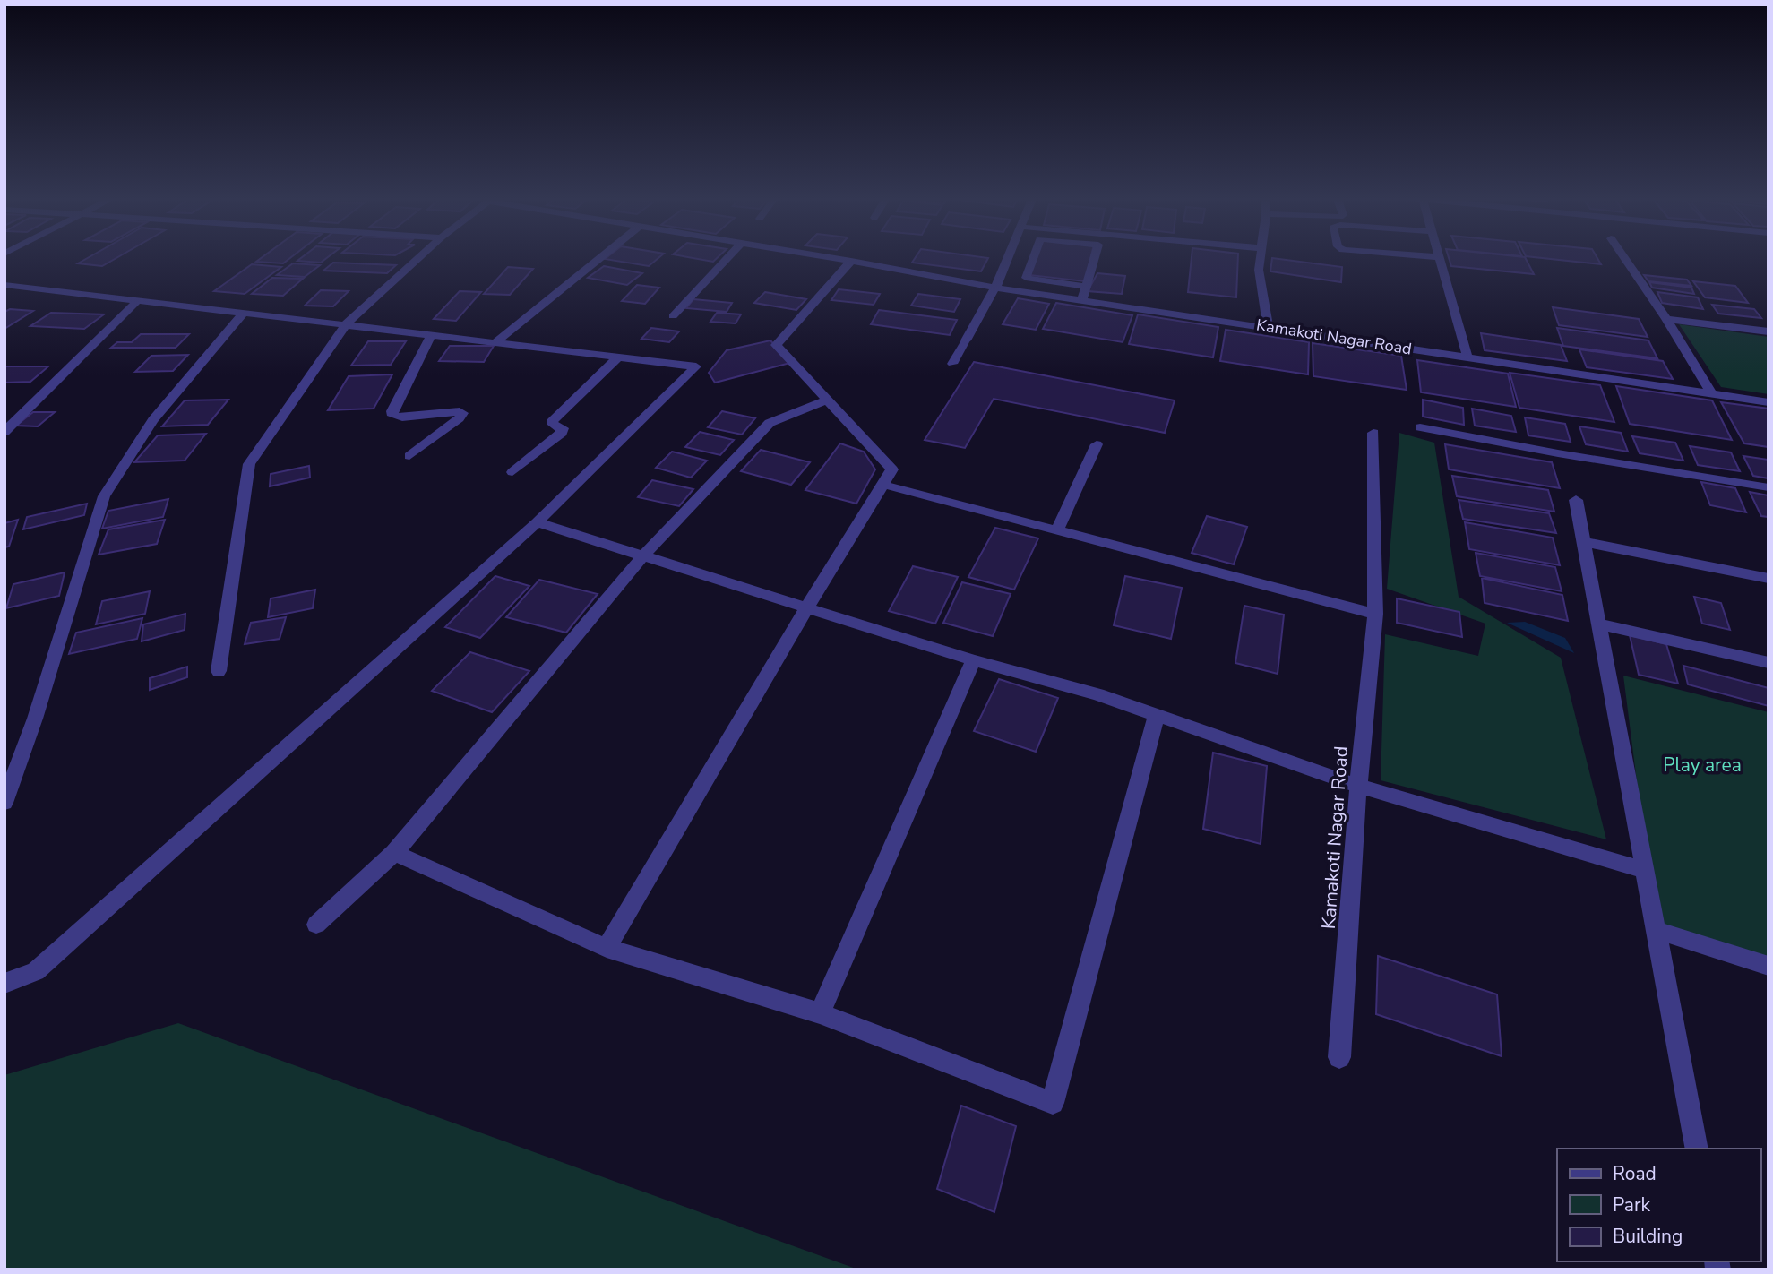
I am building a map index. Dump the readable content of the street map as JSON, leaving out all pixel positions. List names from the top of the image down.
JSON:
{
  "streets": {
    "street": ["Kamakoti Nagar Road"]
  },
  "parks": ["Play area"],
  "legend": ["Road", "Park", "Building"]
}
